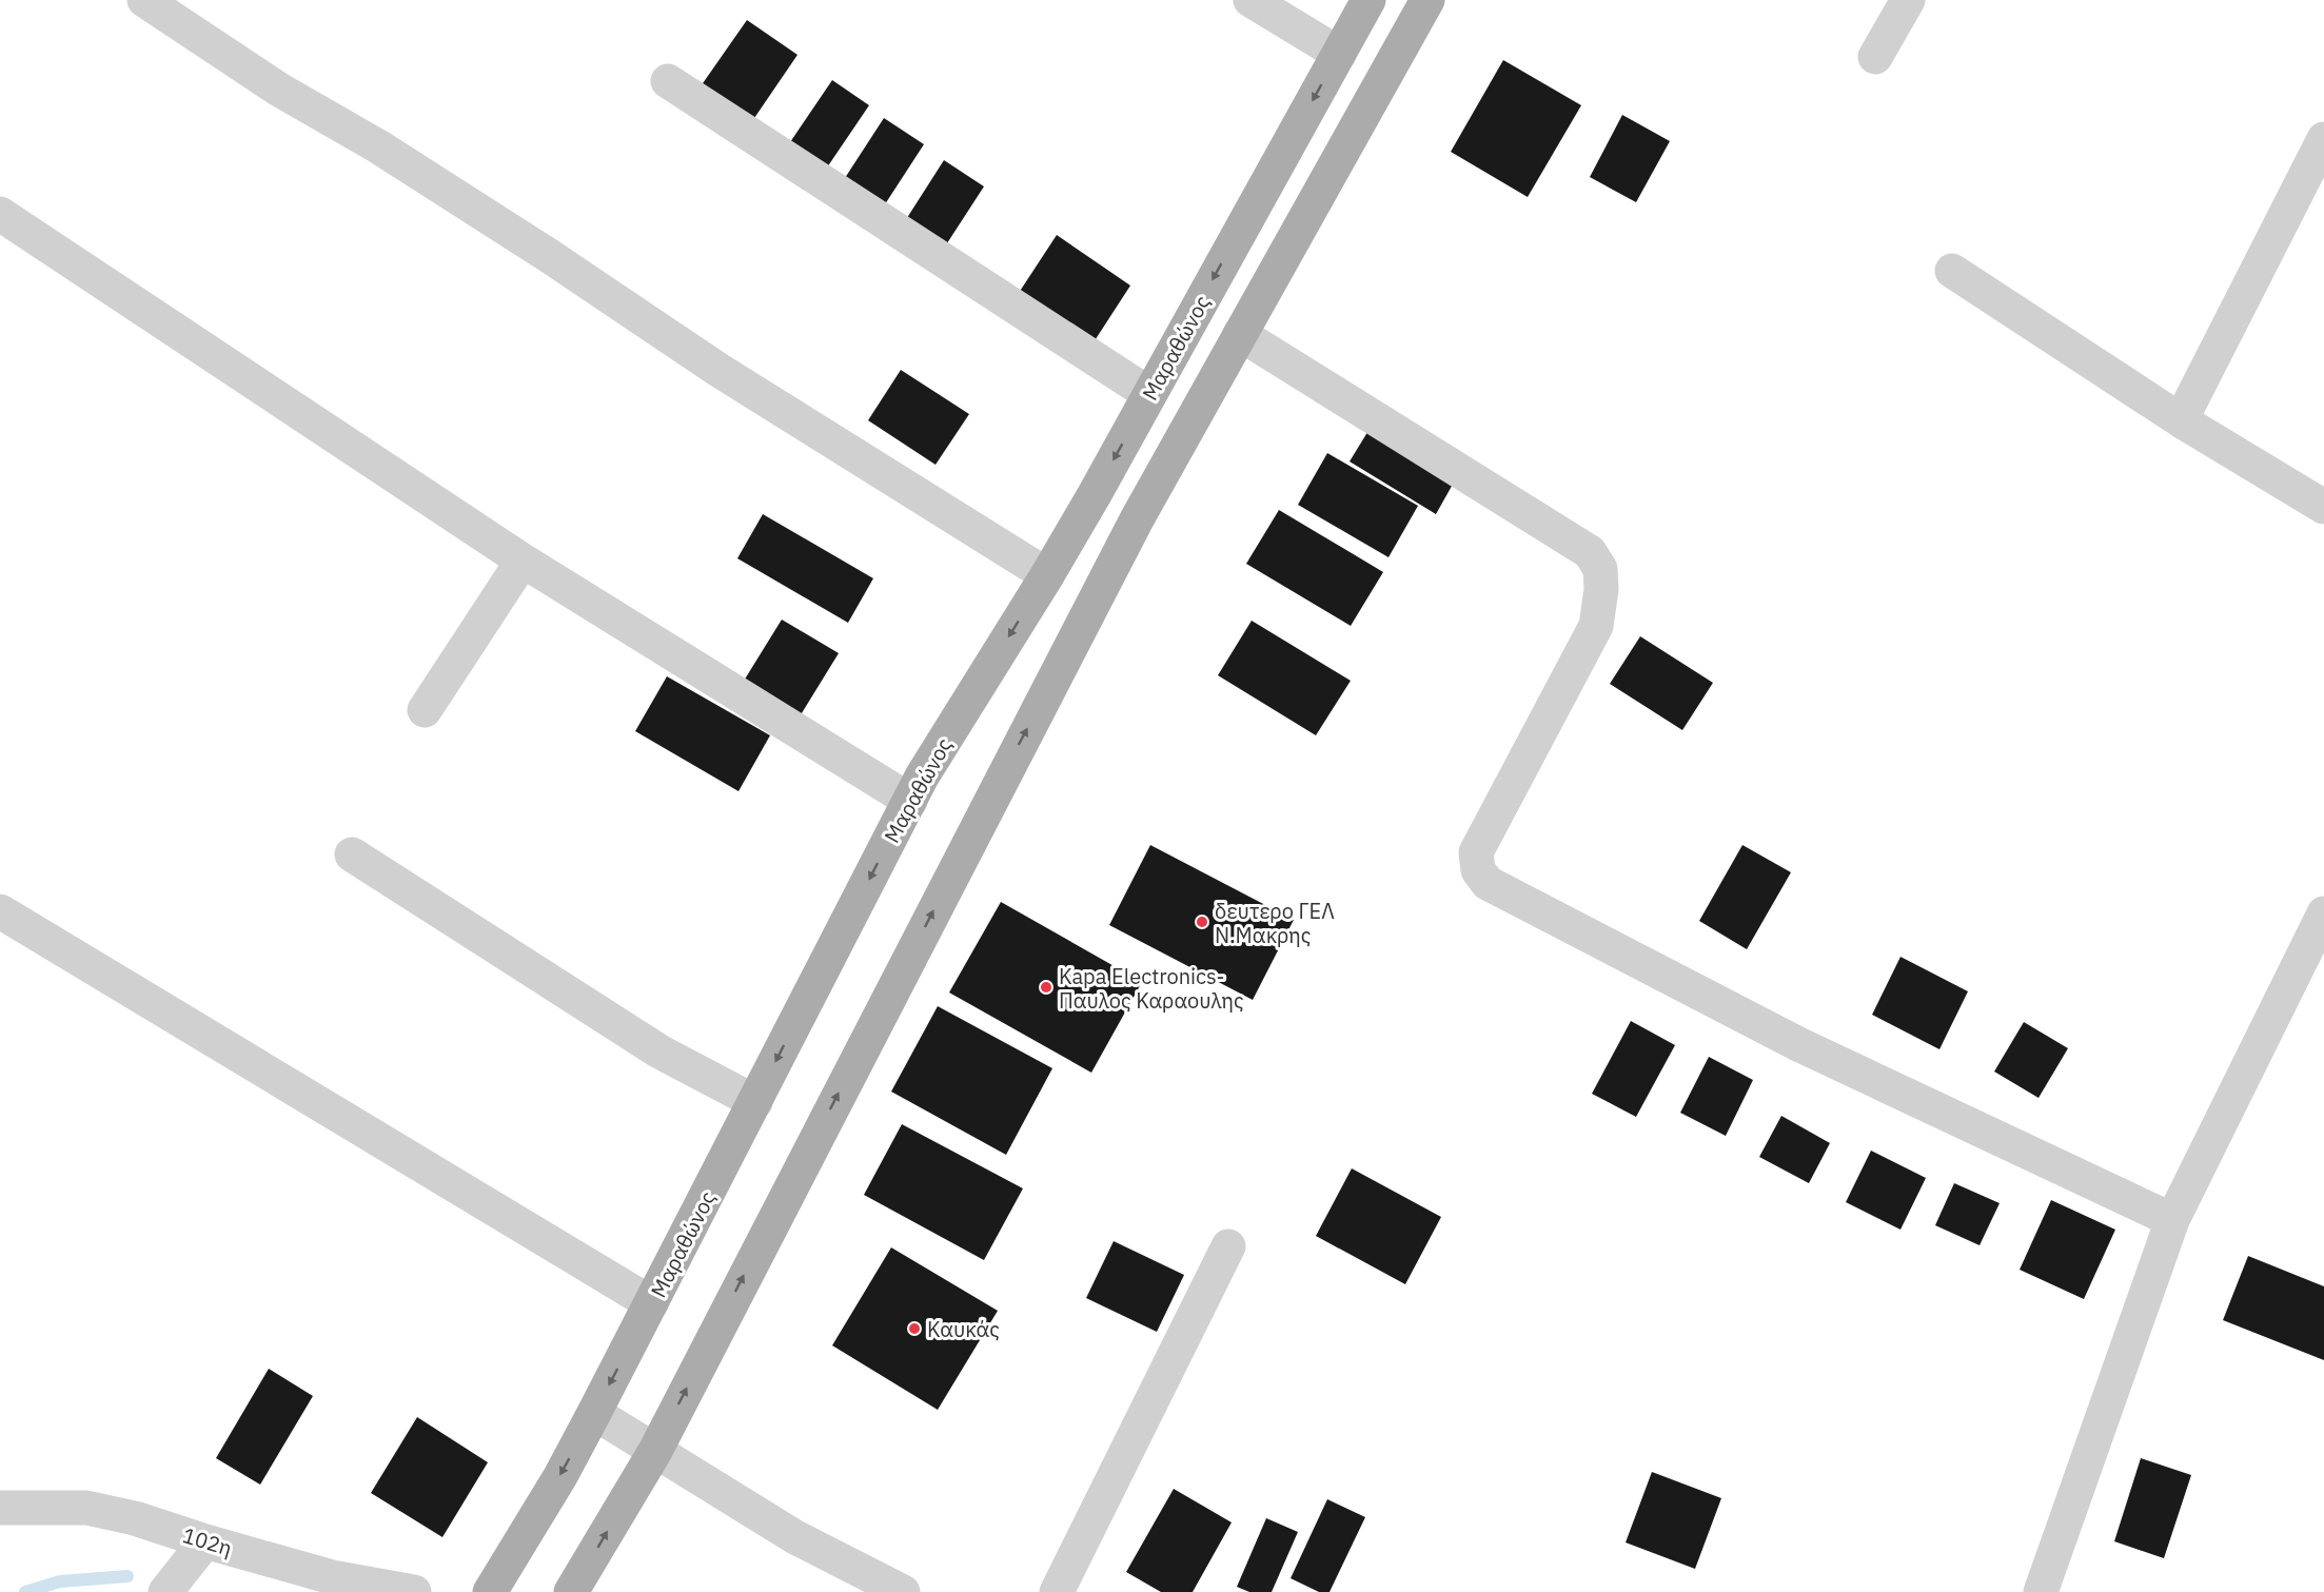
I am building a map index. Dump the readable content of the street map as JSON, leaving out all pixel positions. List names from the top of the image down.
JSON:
{
  "streets": {
    "main road": ["Μαραθώνος"],
    "street": ["102η"]
  },
  "places": ["δευτερο ΓΕΛ Ν.Μακρης", "Kapa Electronics- Παυλος Καραουλης", "Καυκάς"]
}
